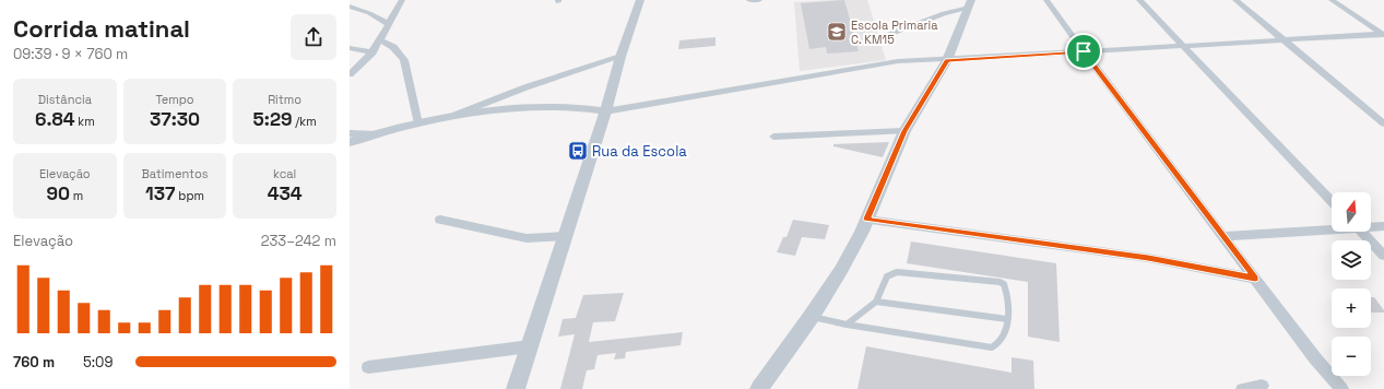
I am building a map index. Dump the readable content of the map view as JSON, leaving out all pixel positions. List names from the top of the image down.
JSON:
{
  "places": {
    "school or university": ["Escola Primaria C. KM15"],
    "bus stop": ["Rua da Escola"]
  },
  "north": "top",
  "page": {
    "heading": ["Corrida matinal", "09:39 · 9 × 760 m"],
    "stats": [
      ["Distância", "6.84 km"],
      ["Tempo", "37:30"],
      ["Ritmo", "5:29 /km"],
      ["Elevação", "90 m"],
      ["Batimentos", "137 bpm"],
      ["kcal", "434"]
    ],
    "map_buttons": ["+", "−"],
    "chart": ["Elevação", "233–242 m"],
    "list": [
      {
        "name": "760 m",
        "note": "5:09"
      }
    ]
  }
}
